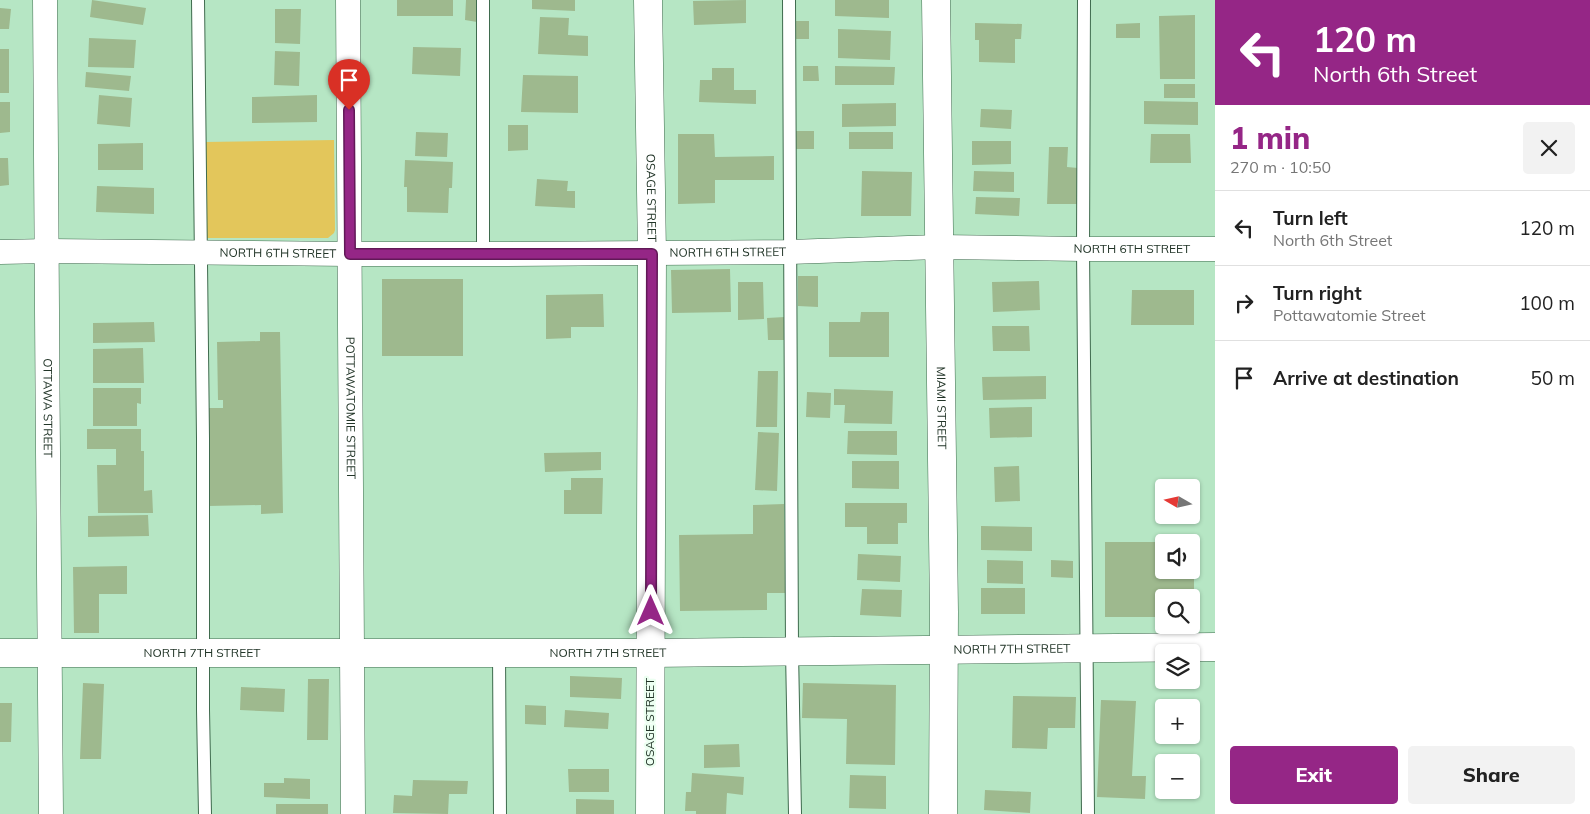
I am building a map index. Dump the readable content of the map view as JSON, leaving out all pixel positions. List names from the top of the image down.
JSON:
{
  "streets": {
    "street": [
      "OSAGE STREET",
      "NORTH 6TH STREET",
      "OTTAWA STREET",
      "POTTAWATOMIE STREET",
      "MIAMI STREET",
      "NORTH 7TH STREET"
    ]
  },
  "crossings": [
    ["OSAGE STREET", "NORTH 6TH STREET"],
    ["OSAGE STREET", "NORTH 7TH STREET"],
    ["NORTH 6TH STREET", "OTTAWA STREET"],
    ["NORTH 6TH STREET", "POTTAWATOMIE STREET"],
    ["NORTH 6TH STREET", "MIAMI STREET"],
    ["OTTAWA STREET", "NORTH 7TH STREET"],
    ["POTTAWATOMIE STREET", "NORTH 7TH STREET"],
    ["MIAMI STREET", "NORTH 7TH STREET"]
  ],
  "north": "left",
  "page": {
    "turn": ["120 m", "North 6th Street"],
    "heading": ["1 min", "270 m · 10:50"],
    "list": [
      {
        "name": "Turn left",
        "note": "North 6th Street",
        "value": "120 m"
      },
      {
        "name": "Turn right",
        "note": "Pottawatomie Street",
        "value": "100 m"
      },
      {
        "name": "Arrive at destination",
        "value": "50 m"
      }
    ],
    "map_buttons": ["+", "−"],
    "buttons": ["Exit", "Share"]
  }
}
